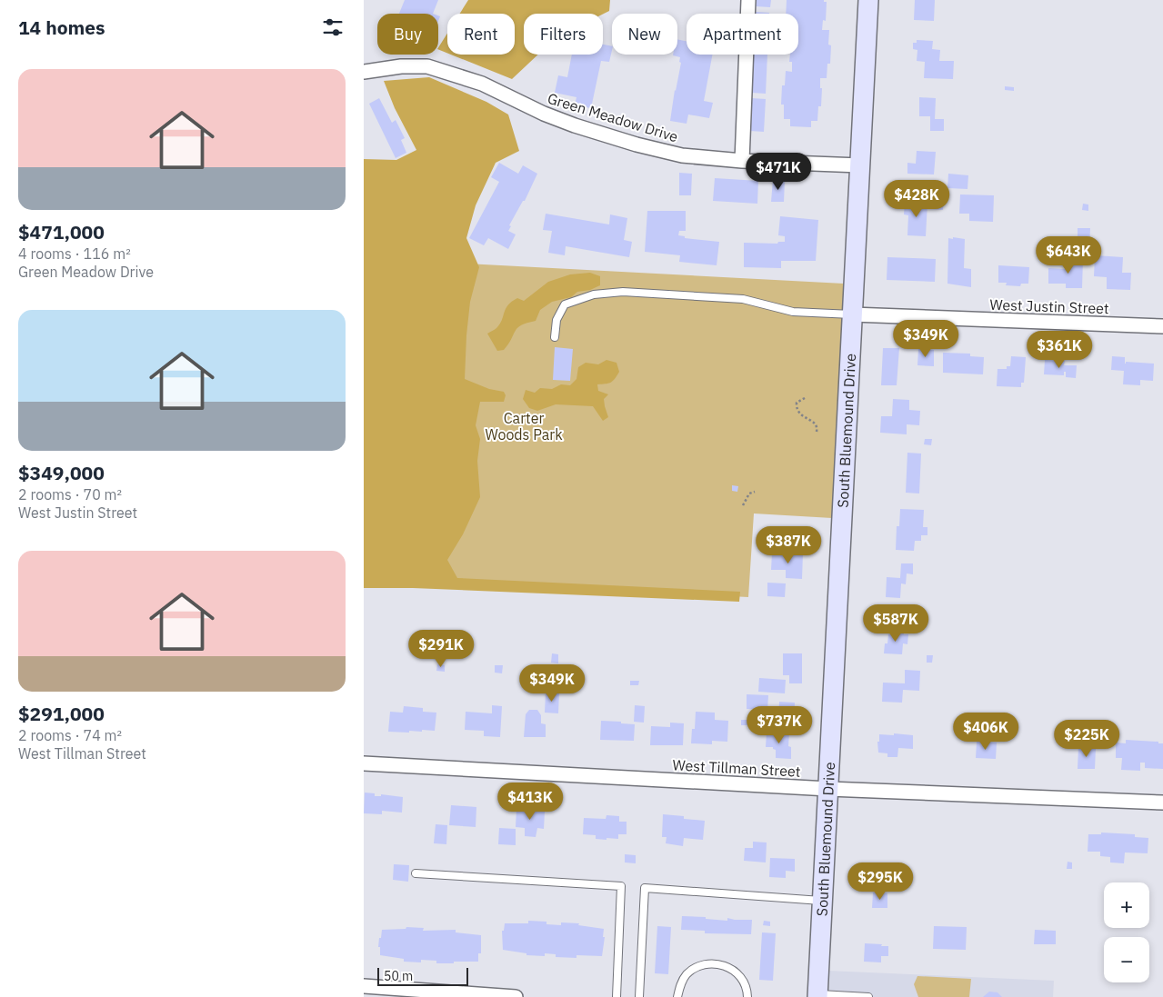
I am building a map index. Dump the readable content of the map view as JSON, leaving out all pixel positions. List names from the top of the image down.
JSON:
{
  "streets": {
    "main road": ["South Bluemound Drive"],
    "street": ["Green Meadow Drive", "West Justin Street", "West Tillman Street"]
  },
  "crossings": [
    ["Green Meadow Drive", "South Bluemound Drive"],
    ["West Justin Street", "South Bluemound Drive"],
    ["South Bluemound Drive", "West Tillman Street"]
  ],
  "parks": ["Carter Woods Park"],
  "scale_bar": "50 m",
  "page": {
    "heading": "14 homes",
    "chip": [
      "Buy",
      "Rent",
      "Filters",
      "New",
      "Apartment"
    ],
    "list": [
      {
        "name": "$471,000",
        "note": "4 rooms · 116 m² · Green Meadow Drive"
      },
      {
        "name": "$349,000",
        "note": "2 rooms · 70 m² · West Justin Street"
      },
      {
        "name": "$291,000",
        "note": "2 rooms · 74 m² · West Tillman Street"
      }
    ],
    "price": [
      "$471K",
      "$428K",
      "$643K",
      "$349K",
      "$361K",
      "$387K",
      "$587K",
      "$291K",
      "$349K",
      "$737K",
      "$406K",
      "$225K",
      "$413K",
      "$295K"
    ],
    "map_buttons": ["+", "−"],
    "scale": "50 m"
  }
}
